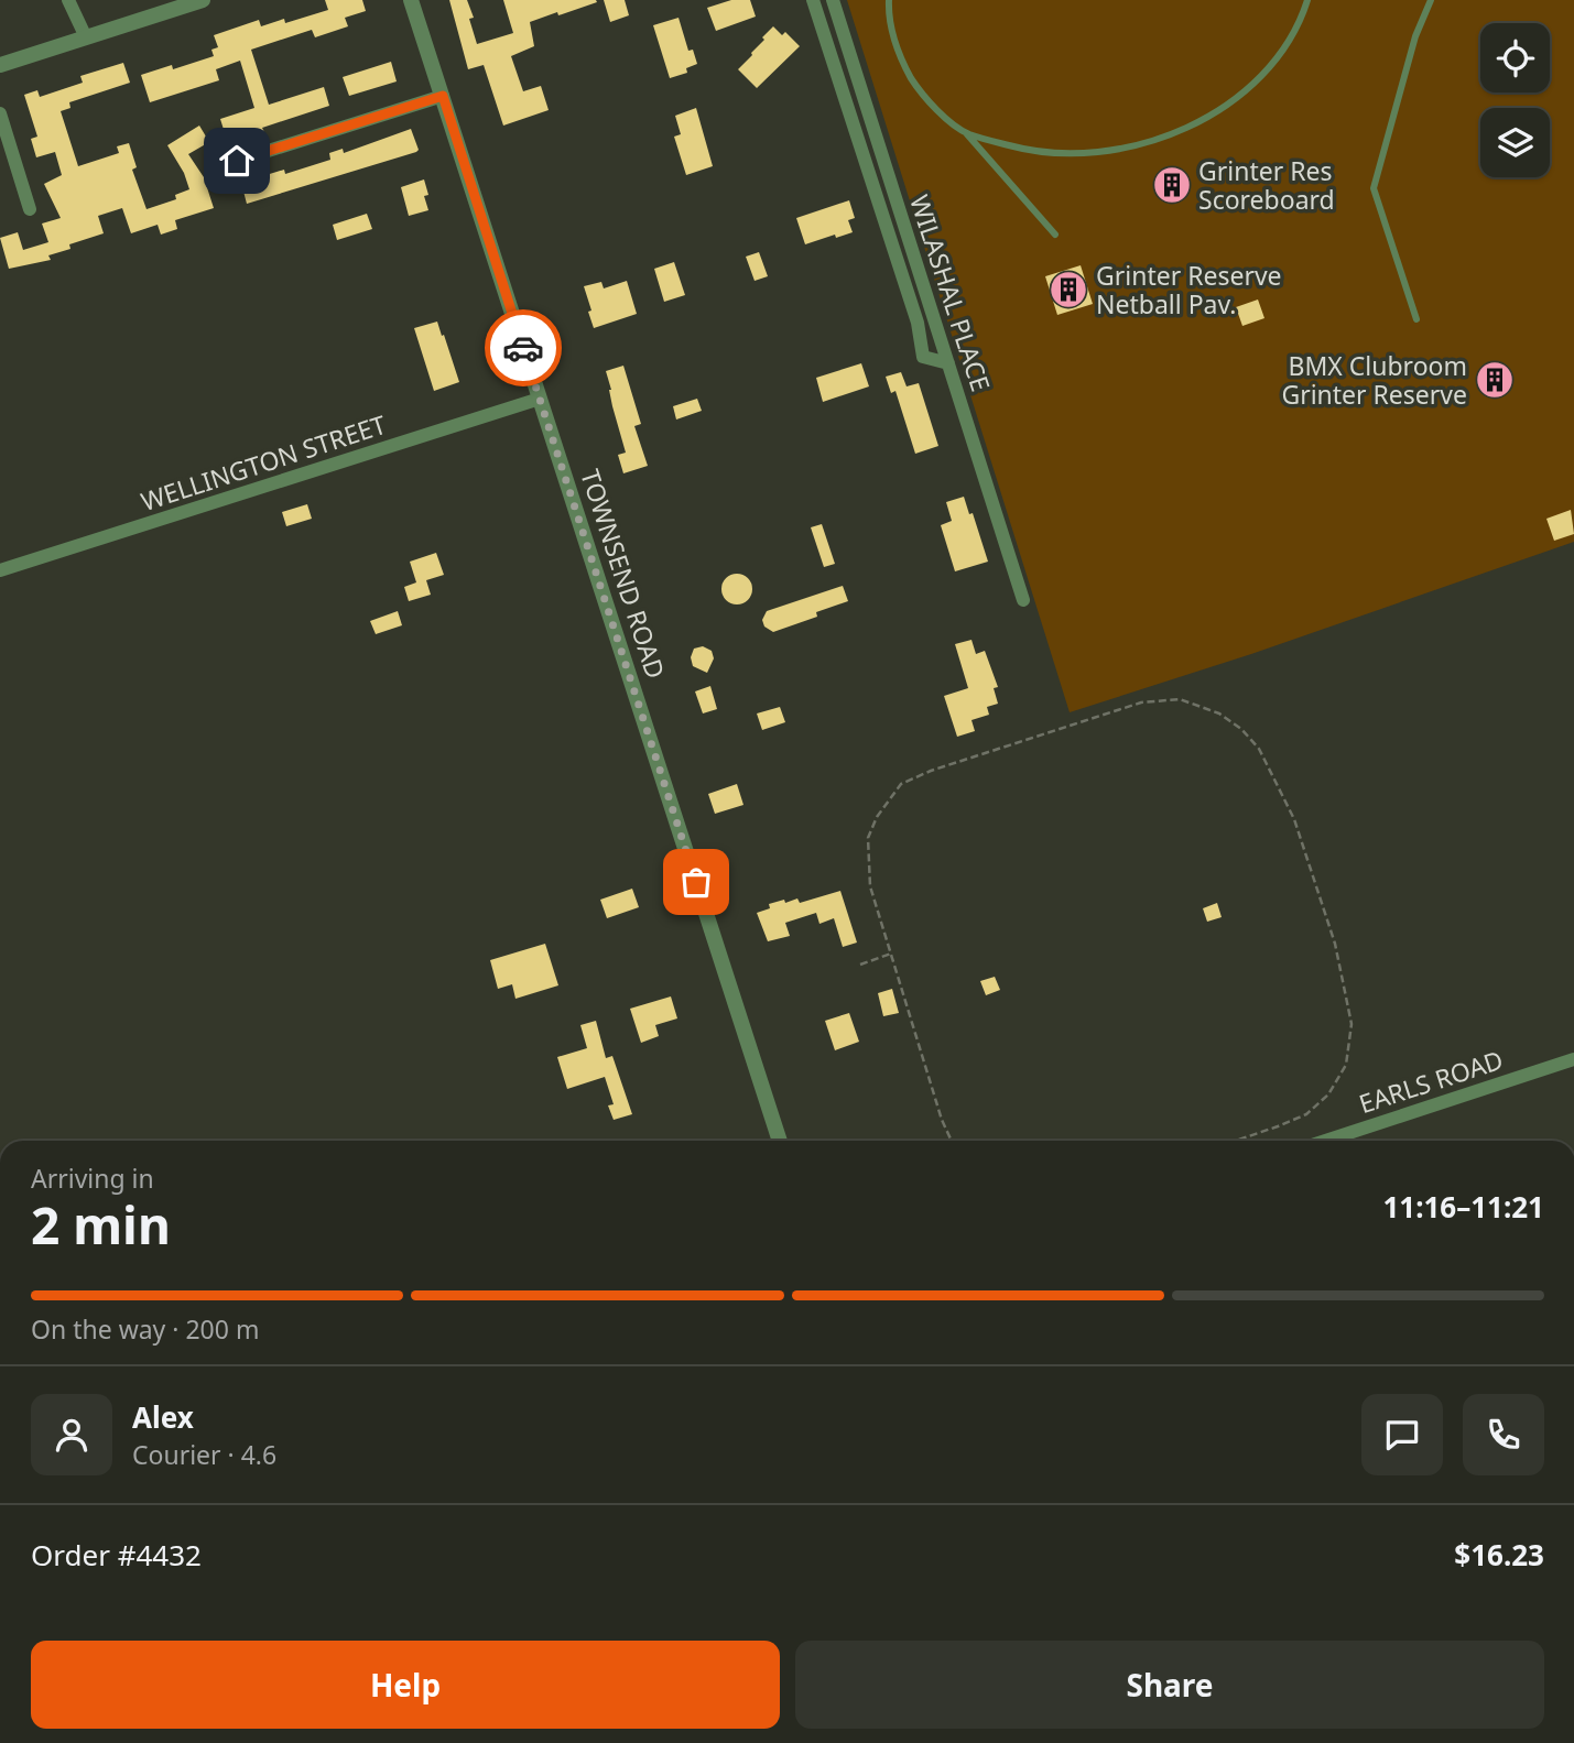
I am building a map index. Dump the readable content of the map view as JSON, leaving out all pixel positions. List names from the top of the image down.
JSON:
{
  "streets": {
    "street": [
      "WILASHAL PLACE",
      "WELLINGTON STREET",
      "TOWNSEND ROAD",
      "EARLS ROAD"
    ]
  },
  "crossings": [
    ["WELLINGTON STREET", "TOWNSEND ROAD"]
  ],
  "places": {
    "building": ["Grinter Res Scoreboard", "Grinter Reserve Netball Pav.", "BMX Clubroom Grinter Reserve"]
  },
  "page": {
    "heading": ["2 min", "Arriving in", "11:16–11:21"],
    "panel": [
      "Alex",
      "Courier · 4.6",
      "Order #4432",
      "$16.23"
    ],
    "bar": "On the way · 200 m",
    "buttons": ["Help", "Share"]
  }
}
